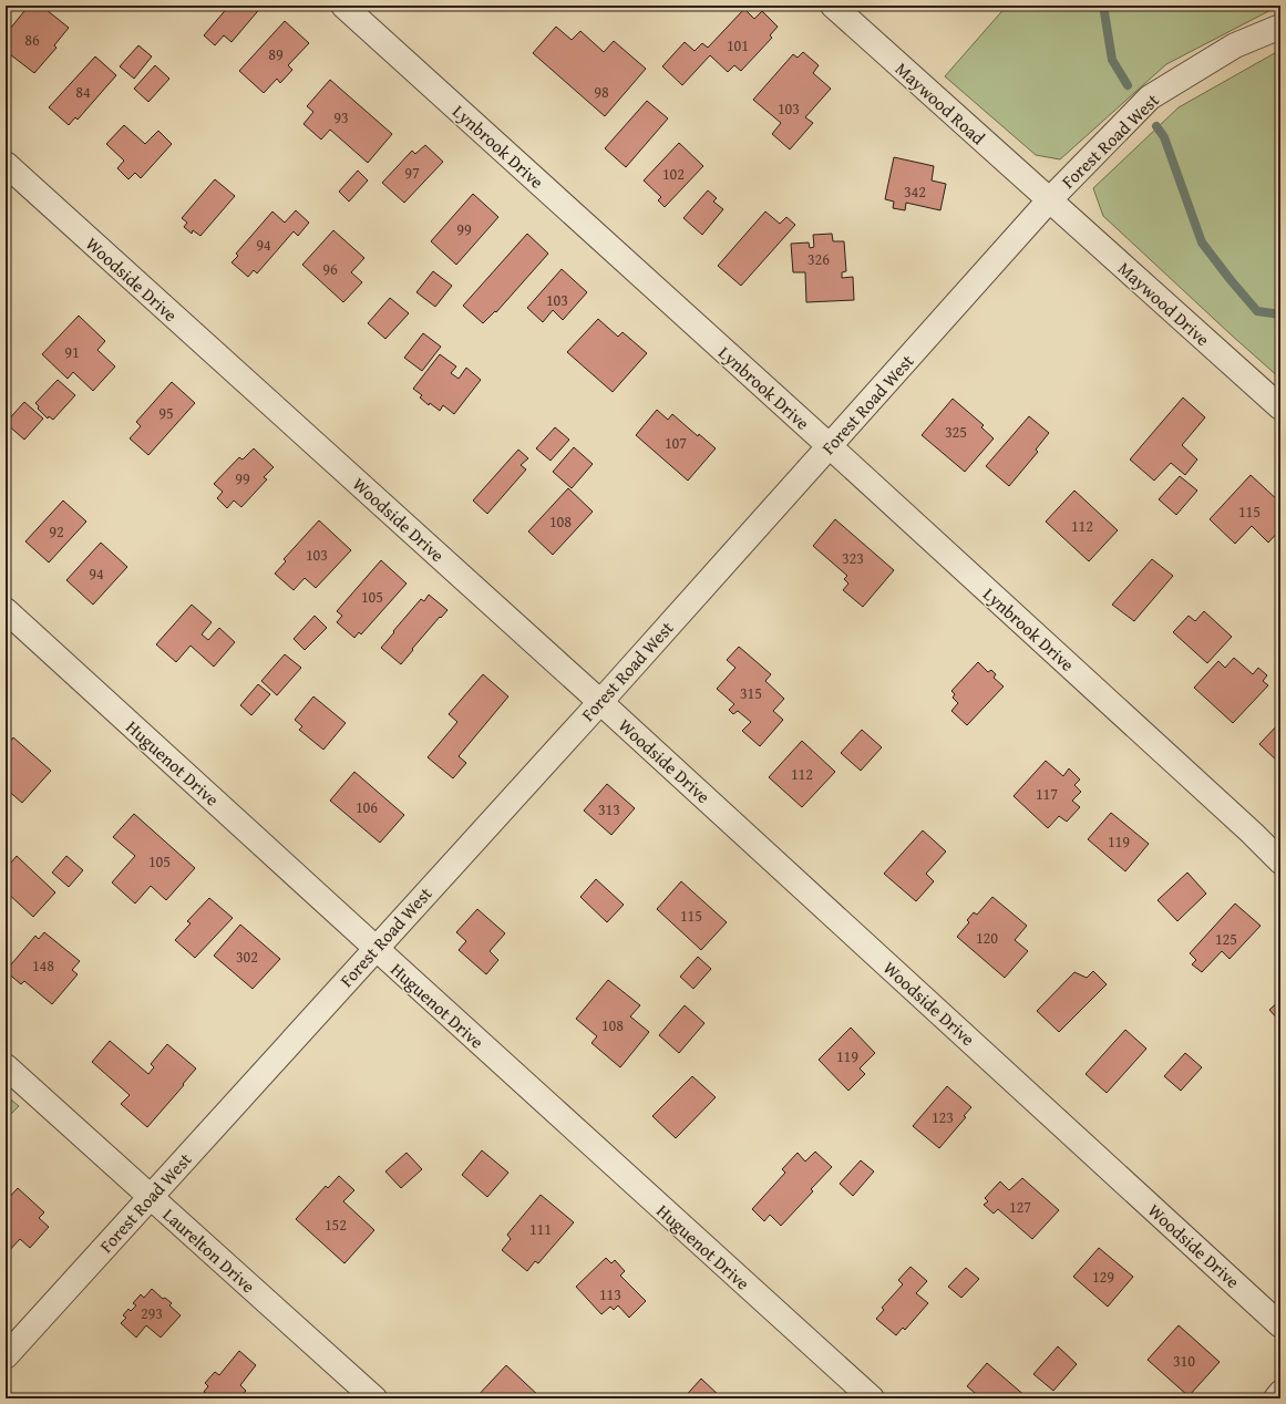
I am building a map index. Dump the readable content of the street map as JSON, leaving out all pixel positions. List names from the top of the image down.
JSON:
{
  "streets": {
    "street": [
      "Maywood Road",
      "Forest Road West",
      "Lynbrook Drive",
      "Woodside Drive",
      "Maywood Drive",
      "Huguenot Drive",
      "Laurelton Drive"
    ]
  },
  "crossings": [
    ["Maywood Road", "Forest Road West"],
    ["Maywood Road", "Maywood Drive"],
    ["Forest Road West", "Lynbrook Drive"],
    ["Forest Road West", "Woodside Drive"],
    ["Forest Road West", "Maywood Drive"],
    ["Forest Road West", "Huguenot Drive"],
    ["Forest Road West", "Laurelton Drive"]
  ],
  "house_numbers": [
    "86",
    "101",
    "89",
    "84",
    "98",
    "103",
    "93",
    "97",
    "102",
    "342",
    "99",
    "94",
    "326",
    "96",
    "103",
    "91",
    "95",
    "325",
    "107",
    "99",
    "115",
    "108",
    "112",
    "92",
    "103",
    "323",
    "94",
    "105",
    "315",
    "112",
    "117",
    "106",
    "313",
    "119",
    "105",
    "115",
    "120",
    "125",
    "302",
    "148",
    "108",
    "119",
    "123",
    "127",
    "152",
    "111",
    "129",
    "113",
    "293",
    "310"
  ]
}
